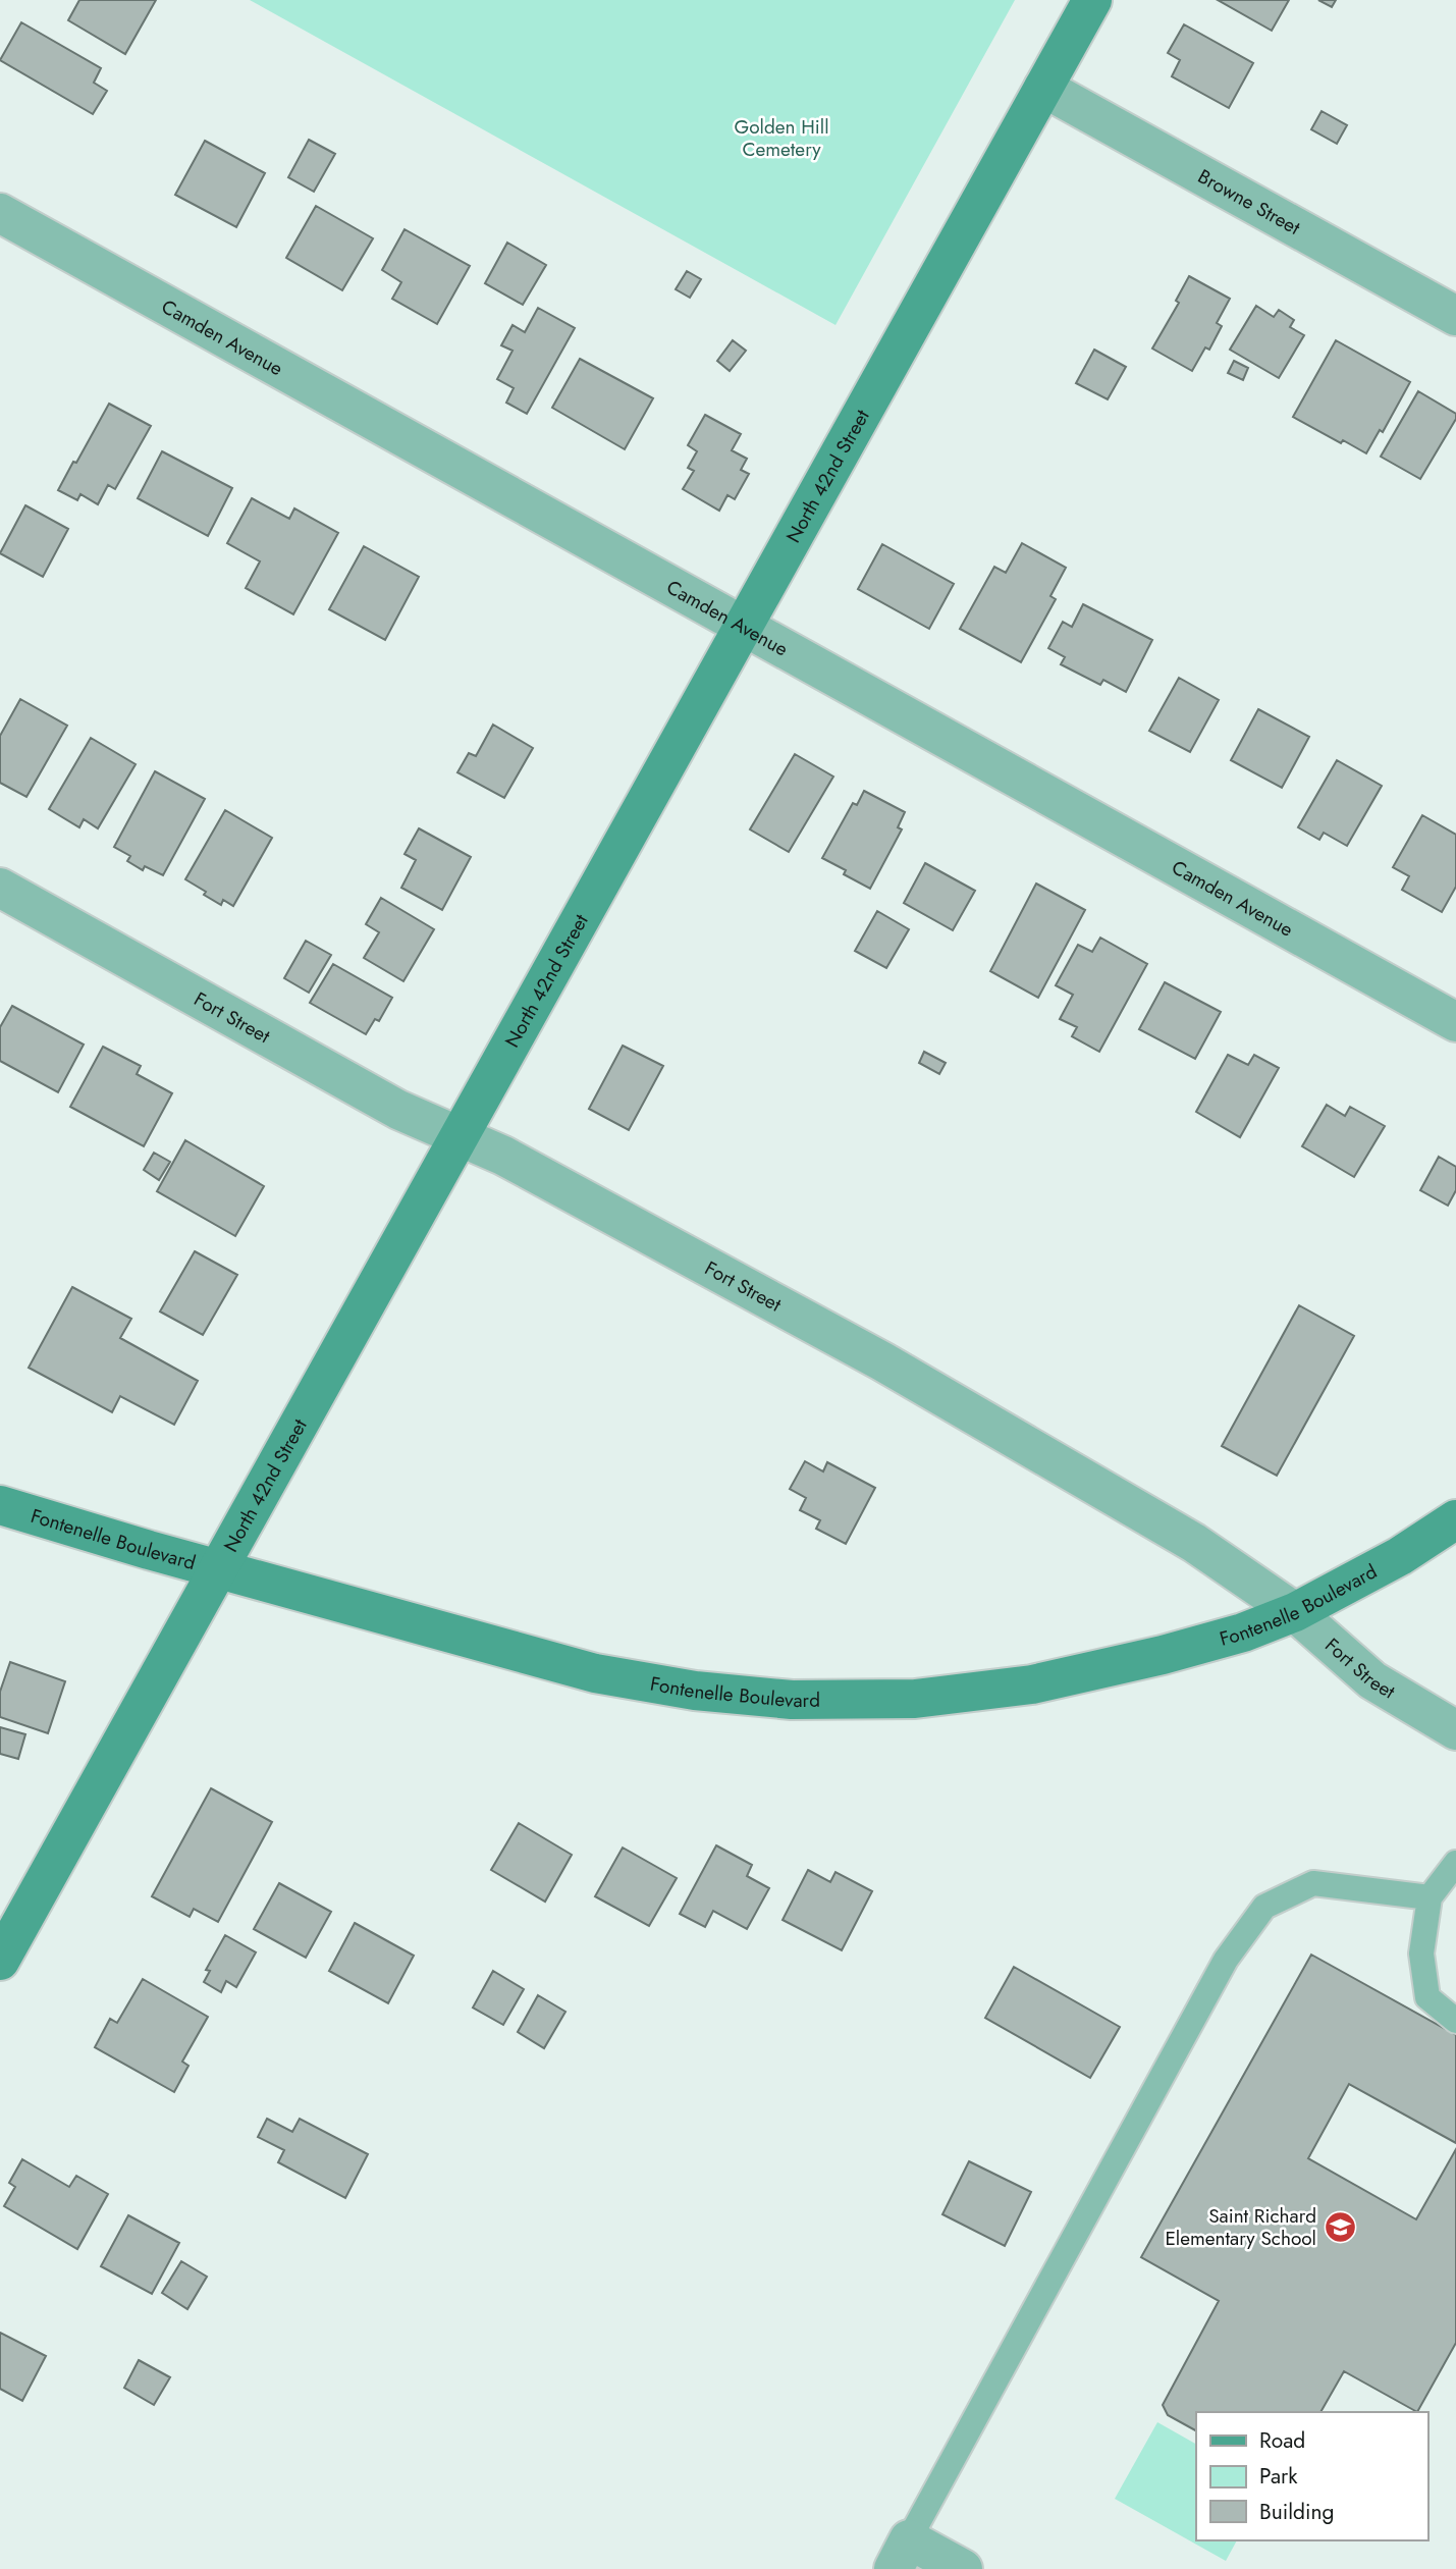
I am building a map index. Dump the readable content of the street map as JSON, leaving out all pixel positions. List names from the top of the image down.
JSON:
{
  "streets": {
    "main road": ["North 42nd Street", "Fontenelle Boulevard"],
    "street": ["Browne Street", "Camden Avenue", "Fort Street"]
  },
  "crossings": [
    ["Browne Street", "North 42nd Street"],
    ["Camden Avenue", "North 42nd Street"],
    ["North 42nd Street", "Fort Street"],
    ["North 42nd Street", "Fontenelle Boulevard"],
    ["Fort Street", "Fontenelle Boulevard"]
  ],
  "parks": ["Golden Hill Cemetery"],
  "places": {
    "school or university": ["Saint Richard Elementary School"]
  },
  "legend": ["Road", "Park", "Building"]
}
